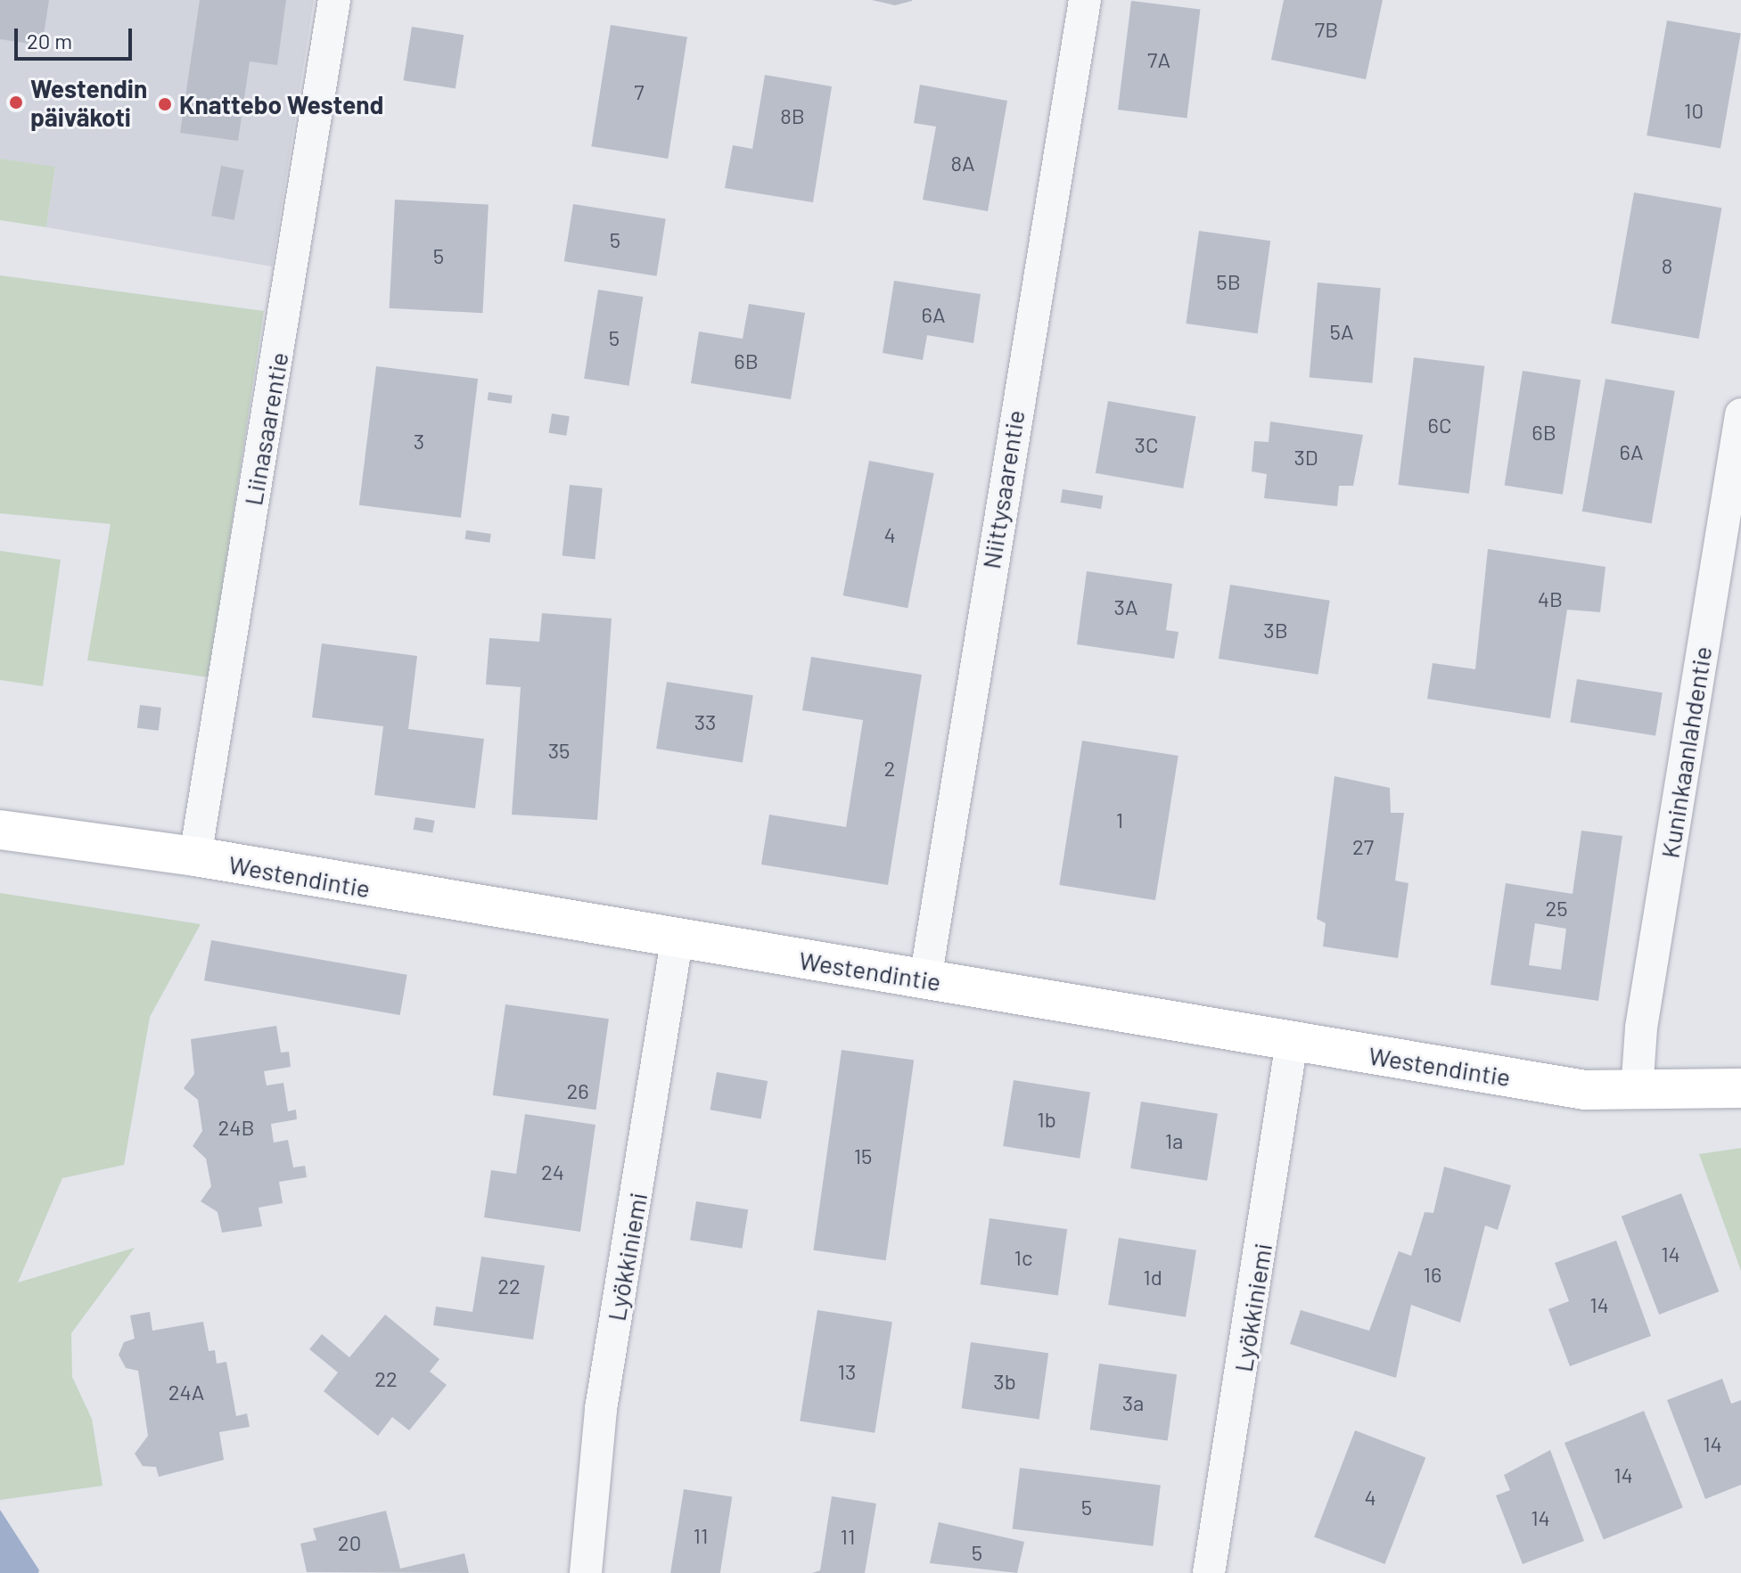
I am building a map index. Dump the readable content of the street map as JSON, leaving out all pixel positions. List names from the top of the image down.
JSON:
{
  "streets": {
    "street": [
      "Liinasaarentie",
      "Niittysaarentie",
      "Kuninkaanlahdentie",
      "Westendintie",
      "Lyökkiniemi"
    ]
  },
  "crossings": [
    ["Liinasaarentie", "Westendintie"],
    ["Niittysaarentie", "Westendintie"],
    ["Kuninkaanlahdentie", "Westendintie"],
    ["Westendintie", "Lyökkiniemi"]
  ],
  "places": ["Westendin päiväkoti", "Knattebo Westend"],
  "house_numbers": [
    "7B",
    "7A",
    "7",
    "10",
    "8B",
    "8A",
    "5",
    "5",
    "8",
    "5B",
    "6A",
    "5A",
    "5",
    "6B",
    "6C",
    "6B",
    "3",
    "3C",
    "6A",
    "3D",
    "4",
    "4B",
    "3A",
    "3B",
    "33",
    "35",
    "2",
    "1",
    "27",
    "25",
    "26",
    "1b",
    "24B",
    "1a",
    "15",
    "24",
    "14",
    "1c",
    "16",
    "1d",
    "22",
    "14",
    "13",
    "22",
    "3b",
    "24A",
    "3a",
    "14",
    "14",
    "4",
    "5",
    "14",
    "11",
    "11",
    "20",
    "5"
  ],
  "scale_bar": "20 m"
}
